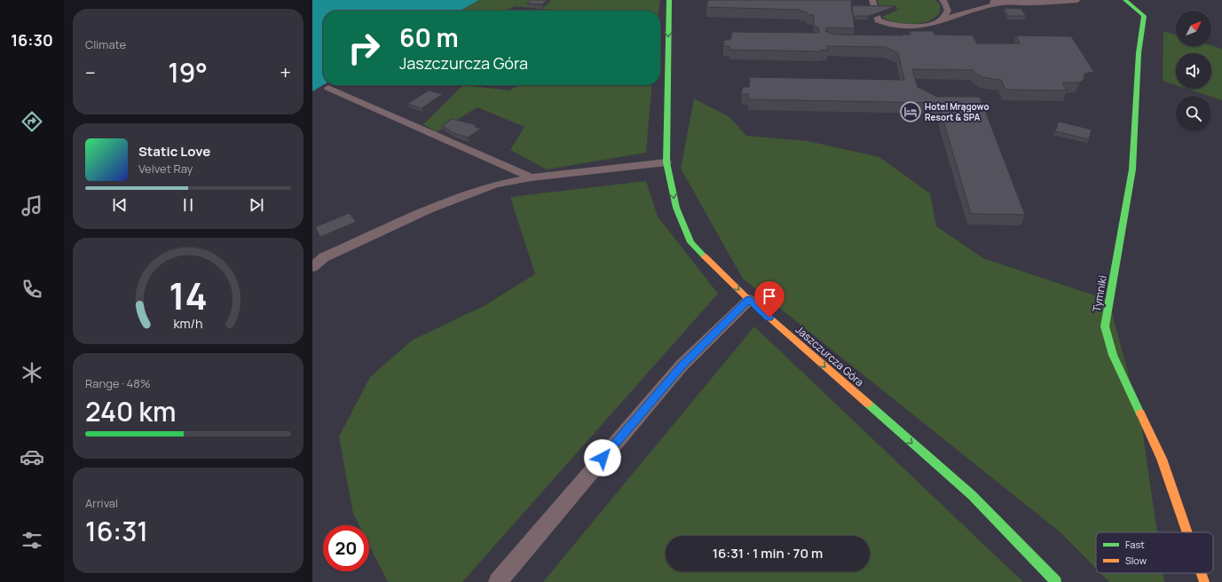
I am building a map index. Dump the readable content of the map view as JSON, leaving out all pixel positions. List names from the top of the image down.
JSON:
{
  "streets": {
    "street": ["Tymniki", "Jaszczurcza Góra"]
  },
  "one_way": ["Jaszczurcza Góra"],
  "places": {
    "hotel": ["Hotel Mrągowo Resort & SPA"]
  },
  "legend": ["Fast", "Slow"],
  "north": "top right",
  "page": {
    "tabs": "16:30",
    "tile": [
      "Climate",
      ["Range · 48%", "240 km"],
      ["Arrival", "16:31"]
    ],
    "turn": ["60 m", "Jaszczurcza Góra"],
    "heat": ["−", "19°", "+"],
    "song": ["Static Love", "Velvet Ray"],
    "limit": "20",
    "trip": "16:31 · 1 min · 70 m",
    "gauge": ["14", "km/h"]
  }
}
